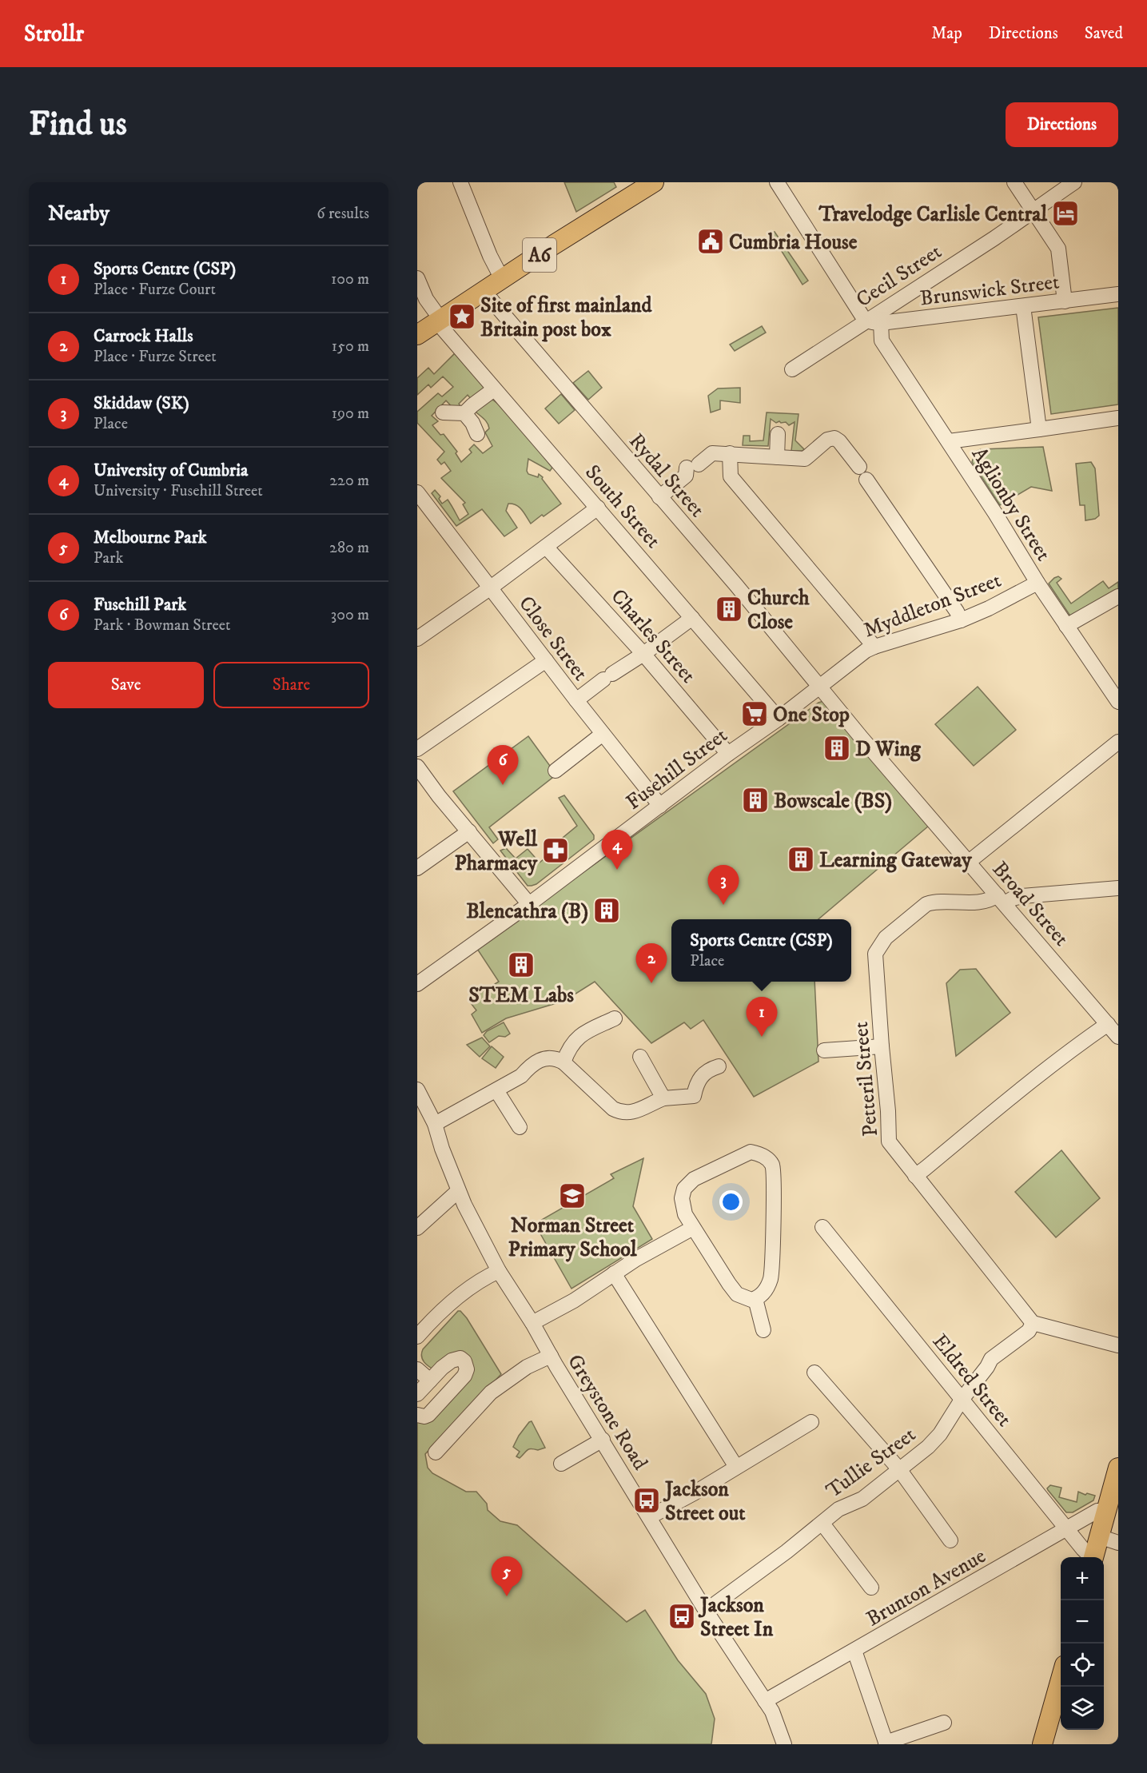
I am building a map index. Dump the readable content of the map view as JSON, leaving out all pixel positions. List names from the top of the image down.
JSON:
{
  "streets": {
    "main road": ["A6"],
    "street": [
      "Cecil Street",
      "Brunswick Street",
      "Rydal Street",
      "Aglionby Street",
      "South Street",
      "Myddleton Street",
      "Charles Street",
      "Close Street",
      "Fusehill Street",
      "Broad Street",
      "Petteril Street",
      "Eldred Street",
      "Greystone Road",
      "Tullie Street",
      "Brunton Avenue"
    ]
  },
  "crossings": [
    ["A6", "Rydal Street"],
    ["A6", "South Street"],
    ["Cecil Street", "Brunswick Street"],
    ["Brunswick Street", "Aglionby Street"],
    ["Rydal Street", "Myddleton Street"],
    ["Rydal Street", "Fusehill Street"],
    ["Rydal Street", "Broad Street"],
    ["Aglionby Street", "Myddleton Street"],
    ["South Street", "Fusehill Street"],
    ["Myddleton Street", "Fusehill Street"],
    ["Myddleton Street", "Broad Street"],
    ["Charles Street", "Fusehill Street"],
    ["Close Street", "Fusehill Street"],
    ["Fusehill Street", "Broad Street"],
    ["Broad Street", "Petteril Street"],
    ["Petteril Street", "Tullie Street"],
    ["Eldred Street", "Tullie Street"],
    ["Eldred Street", "Brunton Avenue"],
    ["Greystone Road", "Tullie Street"],
    ["Greystone Road", "Brunton Avenue"]
  ],
  "places": {
    "hotel": ["Travelodge Carlisle Central"],
    "public building": ["Cumbria House"],
    "place": ["Site of first mainland Britain post box"],
    "building": [
      "Church Close",
      "D Wing",
      "Bowscale (BS)",
      "Learning Gateway",
      "Blencathra (B)",
      "STEM Labs"
    ],
    "supermarket": ["One Stop"],
    "pharmacy": ["Well Pharmacy"],
    "school or university": ["Norman Street Primary School"],
    "bus stop": ["Jackson Street out", "Jackson Street In"]
  },
  "page": {
    "header": "Strollr",
    "nav": ["Map", "Directions", "Saved"],
    "buttons": [
      "Directions",
      ["Save", "Share"]
    ],
    "title": "Find us",
    "heading": ["Nearby", "6 results"],
    "list": [
      {
        "mark": "1",
        "name": "Sports Centre (CSP)",
        "note": "Place · Furze Court",
        "value": "100 m"
      },
      {
        "mark": "2",
        "name": "Carrock Halls",
        "note": "Place · Furze Street",
        "value": "150 m"
      },
      {
        "mark": "3",
        "name": "Skiddaw (SK)",
        "note": "Place",
        "value": "190 m"
      },
      {
        "mark": "4",
        "name": "University of Cumbria",
        "note": "University · Fusehill Street",
        "value": "220 m"
      },
      {
        "mark": "5",
        "name": "Melbourne Park",
        "note": "Park",
        "value": "280 m"
      },
      {
        "mark": "6",
        "name": "Fusehill Park",
        "note": "Park · Bowman Street",
        "value": "300 m"
      }
    ],
    "pins": [
      "6",
      "4",
      "3",
      "2",
      "1",
      "5"
    ],
    "popup": ["Sports Centre (CSP)", "Place"],
    "map_buttons": ["+", "−"]
  }
}
